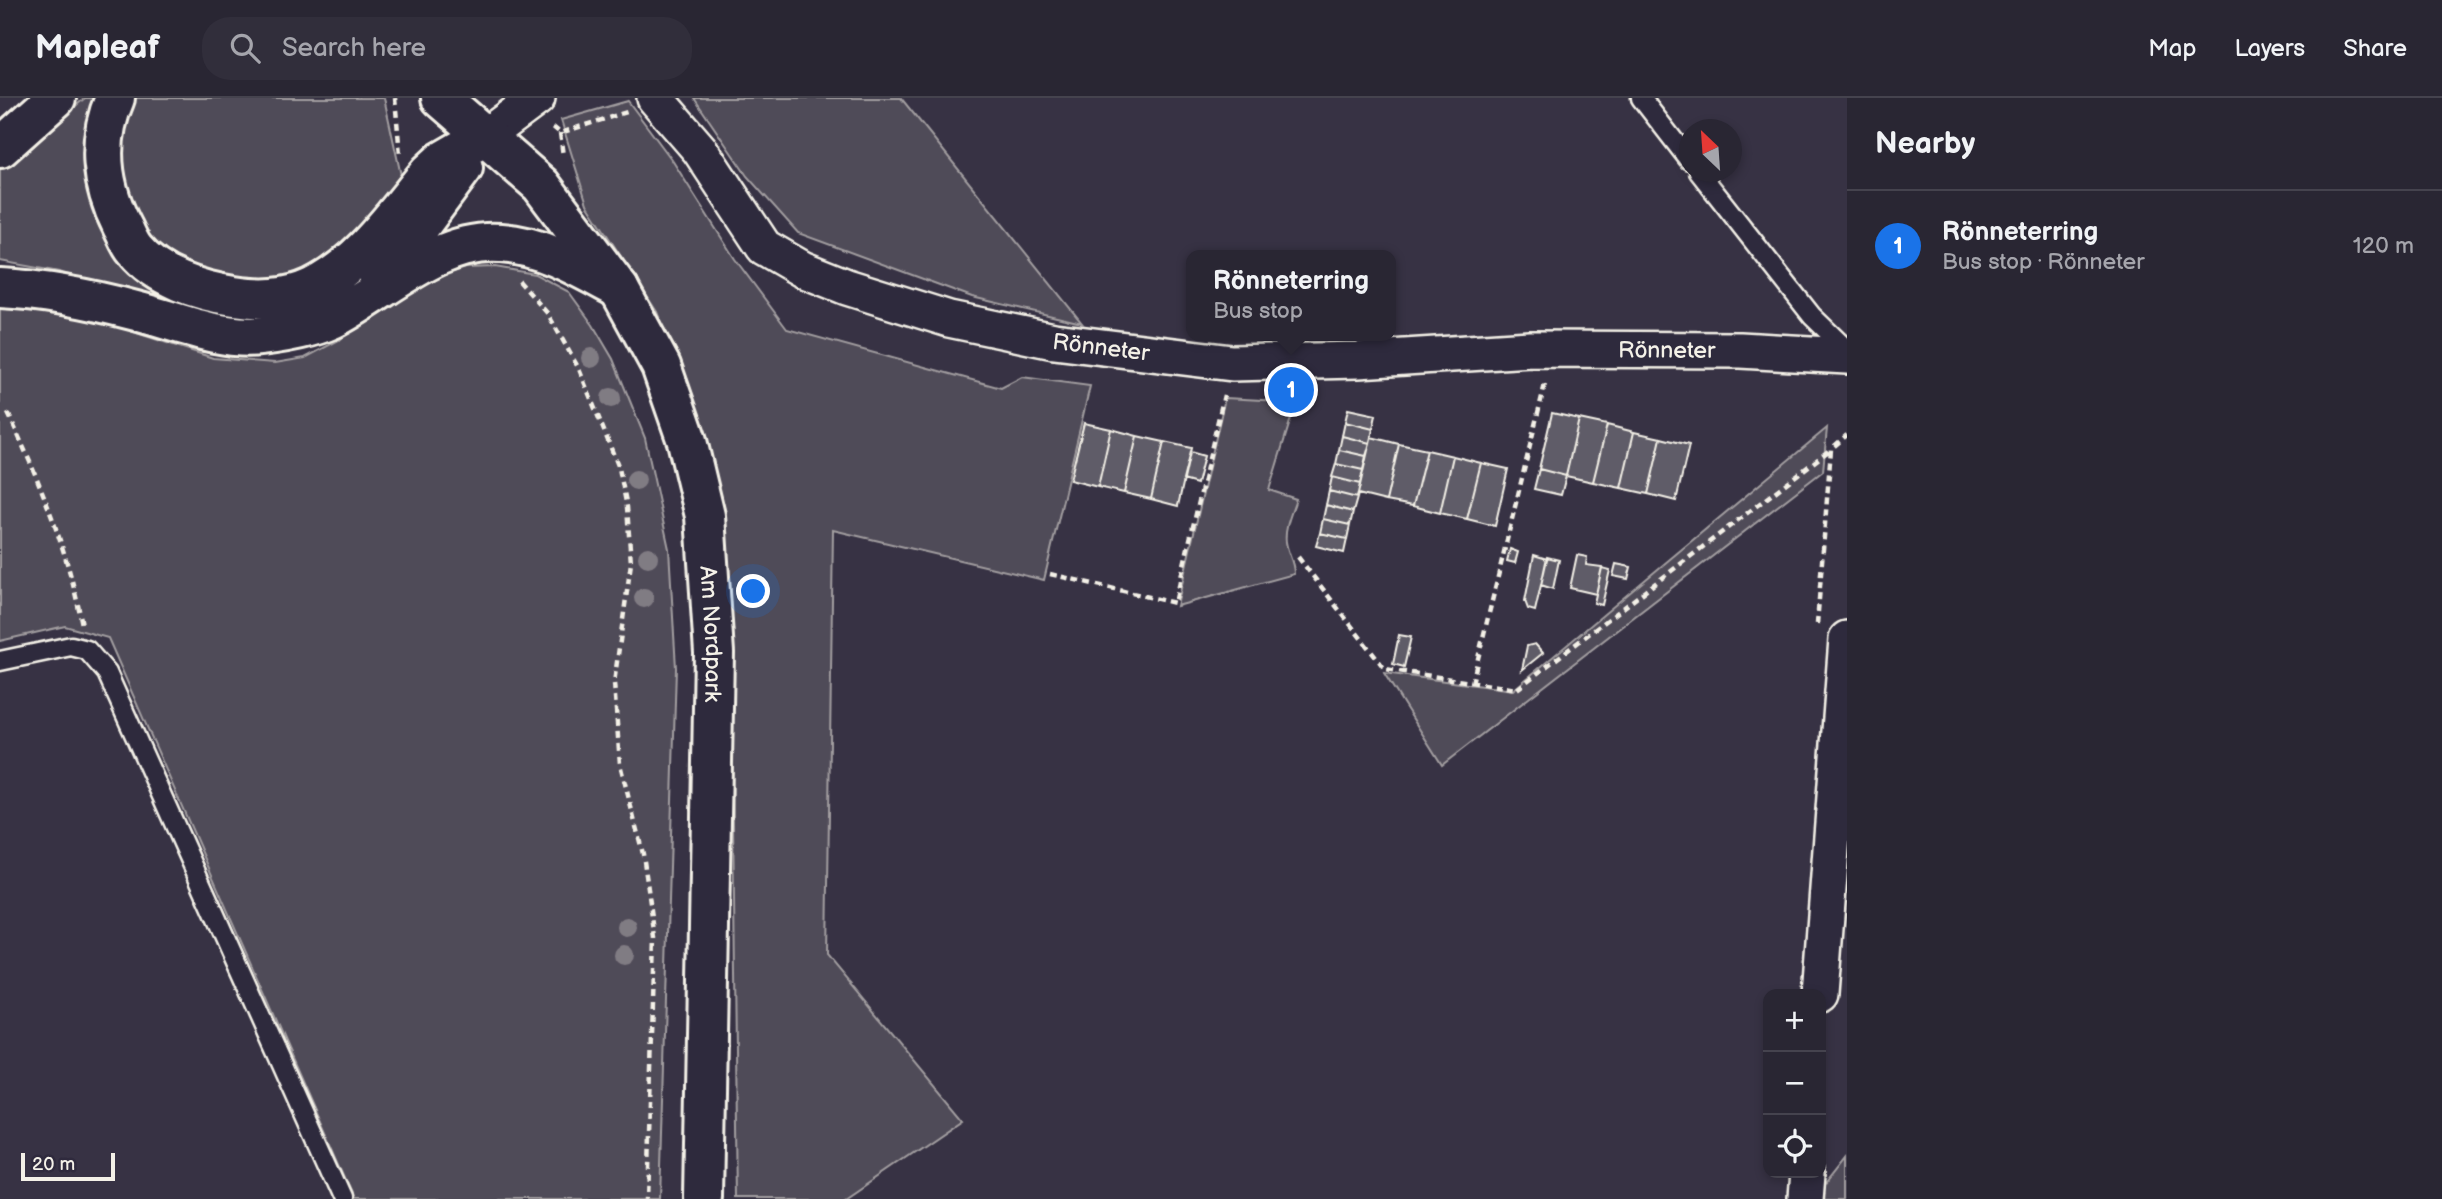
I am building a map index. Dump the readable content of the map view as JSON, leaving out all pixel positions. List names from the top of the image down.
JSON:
{
  "streets": {
    "main road": ["Am Nordpark"],
    "street": ["Rönneter"]
  },
  "scale_bar": "20 m",
  "north": "top left",
  "page": {
    "header": "Mapleaf",
    "search": "Search here",
    "nav": ["Map", "Layers", "Share"],
    "heading": "Nearby",
    "list": [
      {
        "mark": "1",
        "name": "Rönneterring",
        "note": "Bus stop · Rönneter",
        "value": "120 m"
      }
    ],
    "popup": ["Rönneterring", "Bus stop"],
    "pins": "1",
    "map_buttons": ["+", "−"],
    "scale": "20 m"
  }
}
